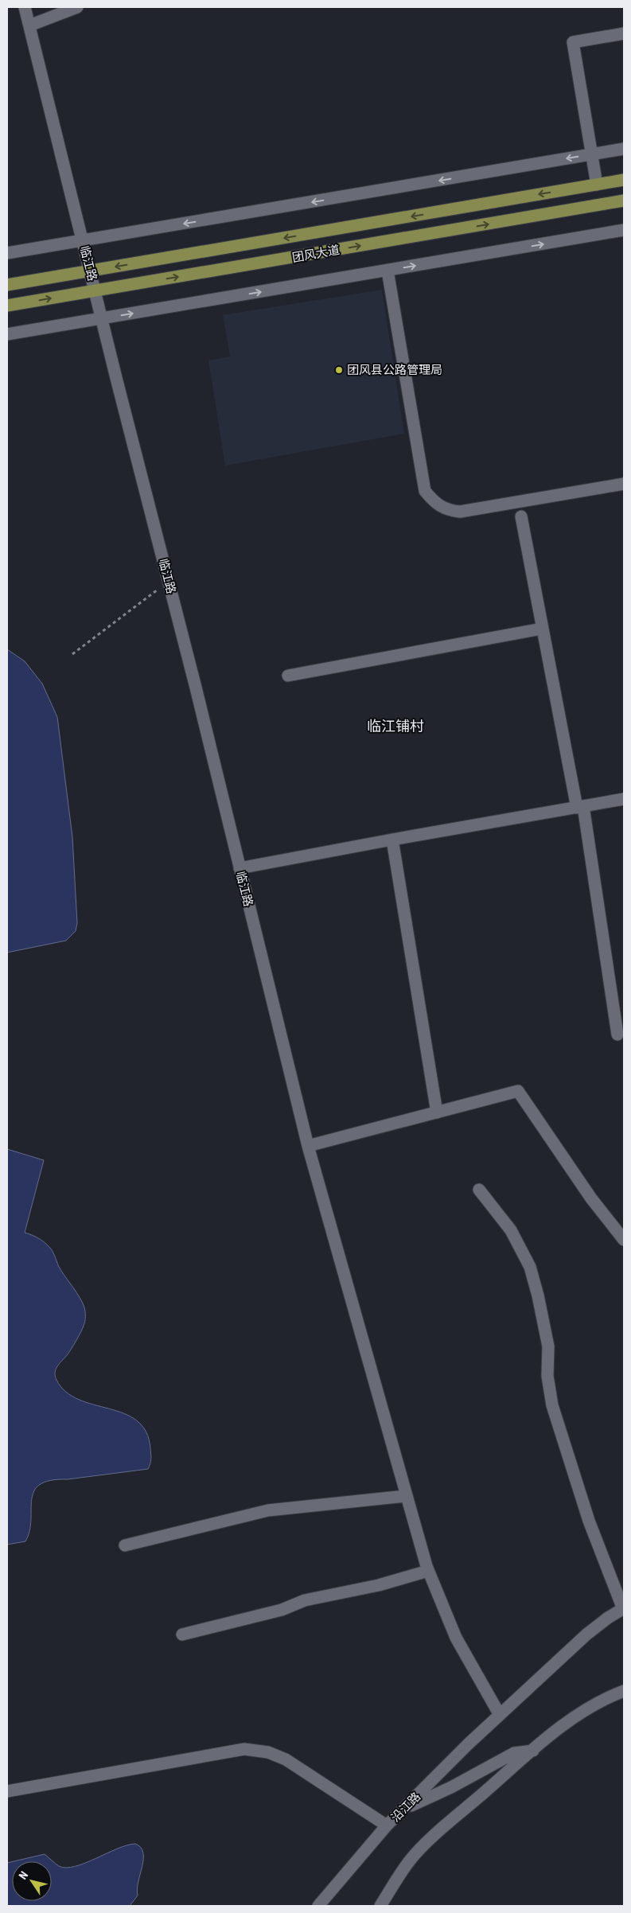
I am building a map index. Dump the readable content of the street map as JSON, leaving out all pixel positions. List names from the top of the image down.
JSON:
{
  "streets": {
    "main road": ["团风大道"],
    "street": ["临江路", "沿江路"]
  },
  "crossings": [
    ["团风大道", "临江路"],
    ["临江路", "沿江路"]
  ],
  "districts": ["临江铺村"],
  "places": ["团风县公路管理局"],
  "north": "top left"
}
